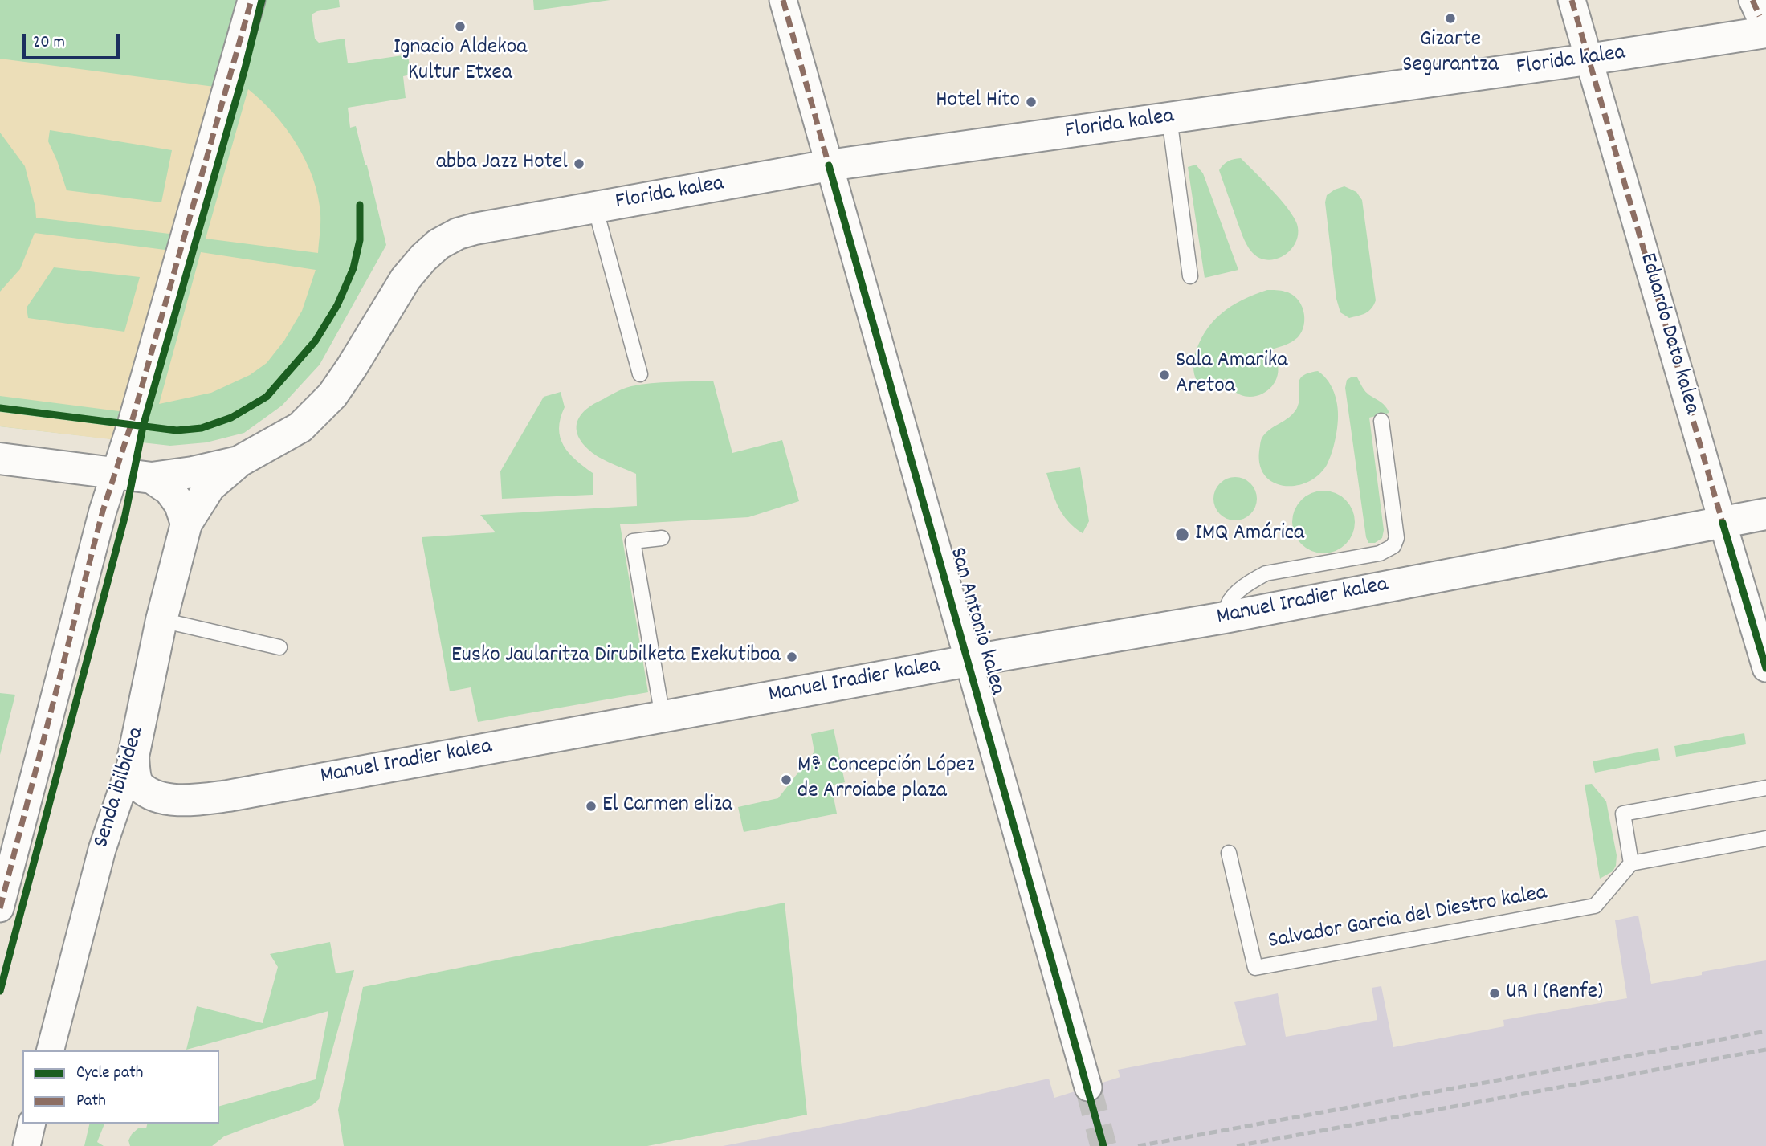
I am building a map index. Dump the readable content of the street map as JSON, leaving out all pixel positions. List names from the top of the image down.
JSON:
{
  "streets": {
    "main road": ["Florida kalea", "Manuel Iradier kalea", "Senda ibilbidea"],
    "street": ["Eduardo Dato kalea", "San Antonio kalea"],
    "lane": ["Salvador Garcia del Diestro kalea"]
  },
  "crossings": [
    ["Florida kalea", "Eduardo Dato kalea"],
    ["Florida kalea", "San Antonio kalea"],
    ["Florida kalea", "Senda ibilbidea"],
    ["Eduardo Dato kalea", "Manuel Iradier kalea"],
    ["Manuel Iradier kalea", "San Antonio kalea"],
    ["Manuel Iradier kalea", "Senda ibilbidea"]
  ],
  "places": [
    "Gizarte Segurantza",
    "Ignacio Aldekoa Kultur Etxea",
    "Hotel Hito",
    "abba Jazz Hotel",
    "Sala Amarika Aretoa",
    "IMQ Amárica",
    "Eusko Jaularitza Dirubilketa Exekutiboa",
    "Mª Concepción López de Arroiabe plaza",
    "El Carmen eliza",
    "UR 1 (Renfe)"
  ],
  "legend": ["Cycle path", "Path"],
  "scale_bar": "20 m"
}
